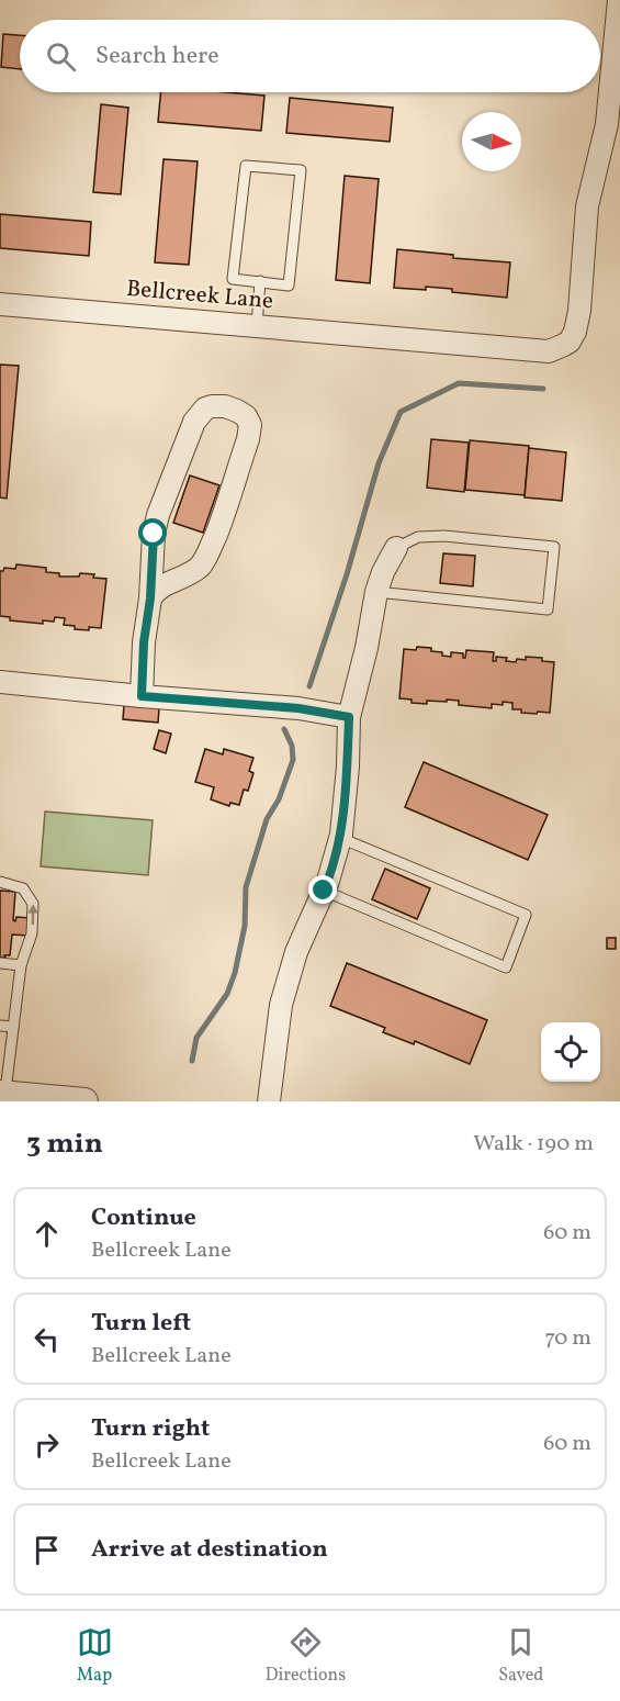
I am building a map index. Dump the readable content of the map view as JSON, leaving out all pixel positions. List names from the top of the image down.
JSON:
{
  "streets": {
    "street": ["Bellcreek Lane"]
  },
  "north": "right",
  "page": {
    "search": "Search here",
    "heading": ["3 min", "Walk · 190 m"],
    "list": [
      ["Continue", "Bellcreek Lane", "60 m"],
      ["Turn left", "Bellcreek Lane", "70 m"],
      ["Turn right", "Bellcreek Lane", "60 m"],
      "Arrive at destination"
    ],
    "nav": ["Map", "Directions", "Saved"]
  }
}
